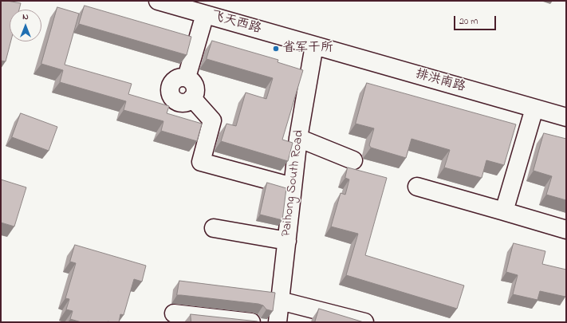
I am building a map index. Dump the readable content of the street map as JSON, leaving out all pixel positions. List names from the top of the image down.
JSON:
{
  "streets": {
    "street": ["飞天西路", "排洪南路", "Paihong South Road"]
  },
  "crossings": [
    ["飞天西路", "排洪南路"],
    ["飞天西路", "Paihong South Road"],
    ["排洪南路", "Paihong South Road"]
  ],
  "places": ["省军干所"],
  "scale_bar": "20 m",
  "north": "top"
}
